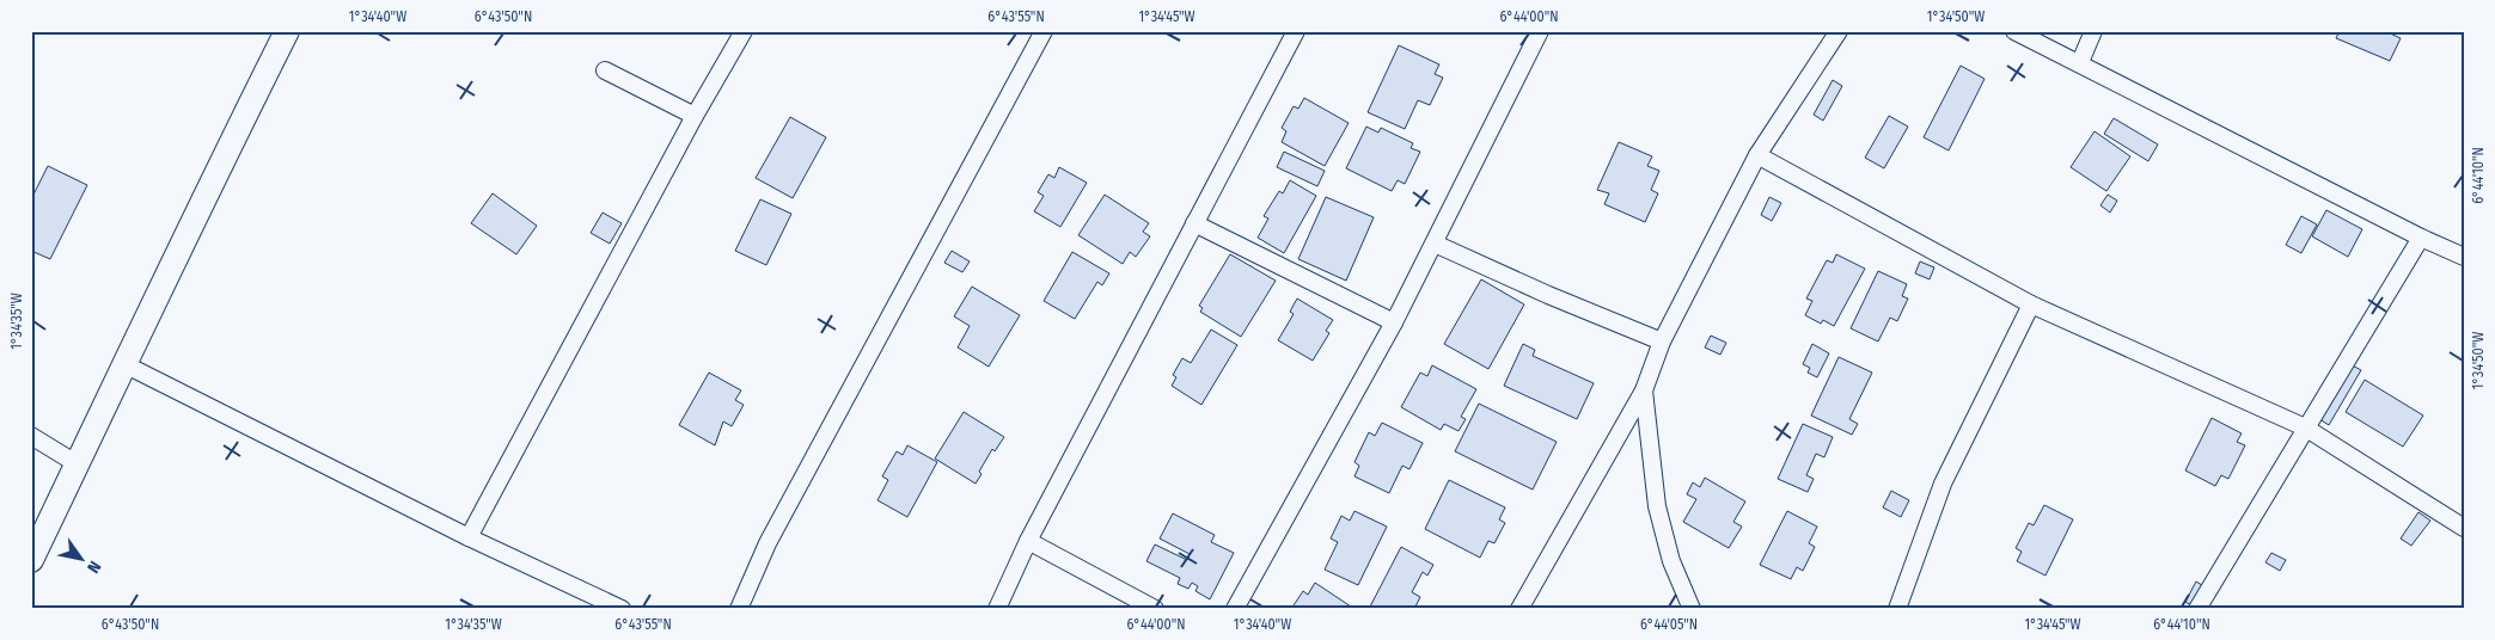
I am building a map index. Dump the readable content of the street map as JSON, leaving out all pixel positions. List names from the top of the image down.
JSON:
{
  "north": "bottom right",
  "coordinates": [
    "1°34'40\"W",
    "6°43'50\"N",
    "6°43'55\"N",
    "1°34'45\"W",
    "6°44'00\"N",
    "1°34'50\"W",
    "6°44'10\"N",
    "1°34'35\"W",
    "6°44'05\"N"
  ]
}
